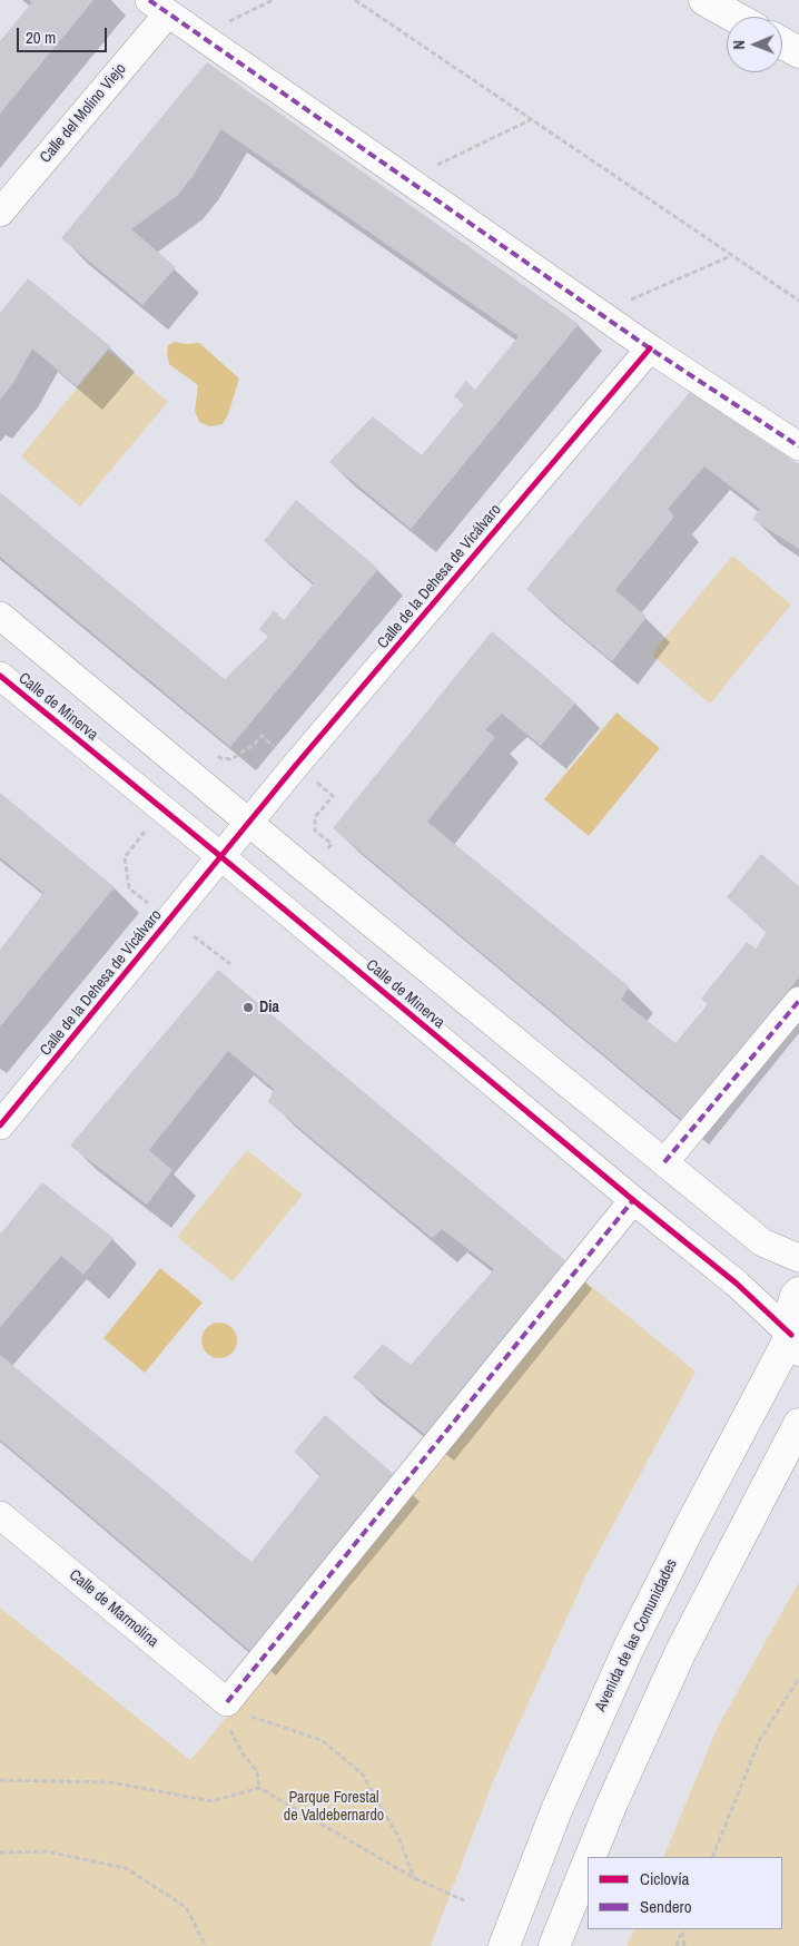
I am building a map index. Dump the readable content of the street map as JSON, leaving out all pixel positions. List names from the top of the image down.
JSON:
{
  "streets": {
    "street": [
      "Calle del Molino Viejo",
      "Calle de la Dehesa de Vicálvaro",
      "Calle de Minerva",
      "Calle de Marmolina",
      "Avenida de las Comunidades"
    ]
  },
  "crossings": [
    ["Calle de la Dehesa de Vicálvaro", "Calle de Minerva"],
    ["Calle de Minerva", "Avenida de las Comunidades"]
  ],
  "parks": ["Parque Forestal de Valdebernardo"],
  "places": ["Dia"],
  "legend": ["Ciclovía", "Sendero"],
  "scale_bar": "20 m",
  "north": "left"
}
